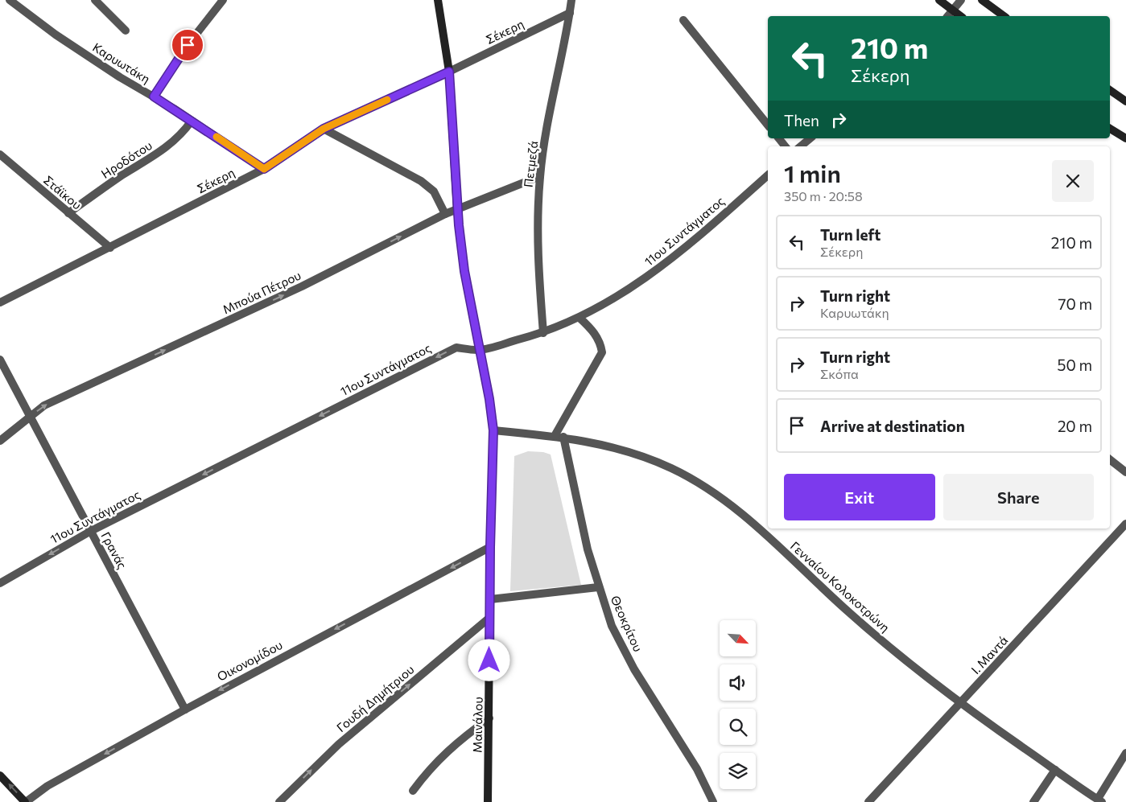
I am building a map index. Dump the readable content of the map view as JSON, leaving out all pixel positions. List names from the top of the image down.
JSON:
{
  "streets": {
    "street": [
      "Σέκερη",
      "Καρυωτάκη",
      "Ηροδότου",
      "Πετμεζά",
      "Στάϊκου",
      "11ου Συντάγματος",
      "Μπούα Πέτρου",
      "Γρανάς",
      "Γενναίου Κολοκοτρώνη",
      "Θεοκρίτου",
      "Ι. Μαντά",
      "Οικονομίδου",
      "Γουδή Δημήτριου",
      "Μαινάλου"
    ]
  },
  "crossings": [
    ["Σέκερη", "Καρυωτάκη"],
    ["Σέκερη", "Πετμεζά"],
    ["Σέκερη", "Στάϊκου"],
    ["Σέκερη", "Μαινάλου"],
    ["Καρυωτάκη", "Ηροδότου"],
    ["Ηροδότου", "Στάϊκου"],
    ["Πετμεζά", "11ου Συντάγματος"],
    ["Πετμεζά", "Μπούα Πέτρου"],
    ["11ου Συντάγματος", "Γρανάς"],
    ["11ου Συντάγματος", "Μαινάλου"],
    ["Μπούα Πέτρου", "Γρανάς"],
    ["Μπούα Πέτρου", "Μαινάλου"],
    ["Γρανάς", "Οικονομίδου"],
    ["Γενναίου Κολοκοτρώνη", "Θεοκρίτου"],
    ["Γενναίου Κολοκοτρώνη", "Ι. Μαντά"],
    ["Γενναίου Κολοκοτρώνη", "Μαινάλου"],
    ["Οικονομίδου", "Μαινάλου"],
    ["Γουδή Δημήτριου", "Μαινάλου"]
  ],
  "one_way": [
    "11ου Συντάγματος",
    "Μπούα Πέτρου",
    "Οικονομίδου",
    "Γουδή Δημήτριου"
  ],
  "north": "bottom right",
  "page": {
    "turn": ["210 m", "Σέκερη"],
    "then": "Then",
    "heading": ["1 min", "350 m · 20:58"],
    "list": [
      {
        "name": "Turn left",
        "note": "Σέκερη",
        "value": "210 m"
      },
      {
        "name": "Turn right",
        "note": "Καρυωτάκη",
        "value": "70 m"
      },
      {
        "name": "Turn right",
        "note": "Σκόπα",
        "value": "50 m"
      },
      {
        "name": "Arrive at destination",
        "value": "20 m"
      }
    ],
    "buttons": ["Exit", "Share"]
  }
}
